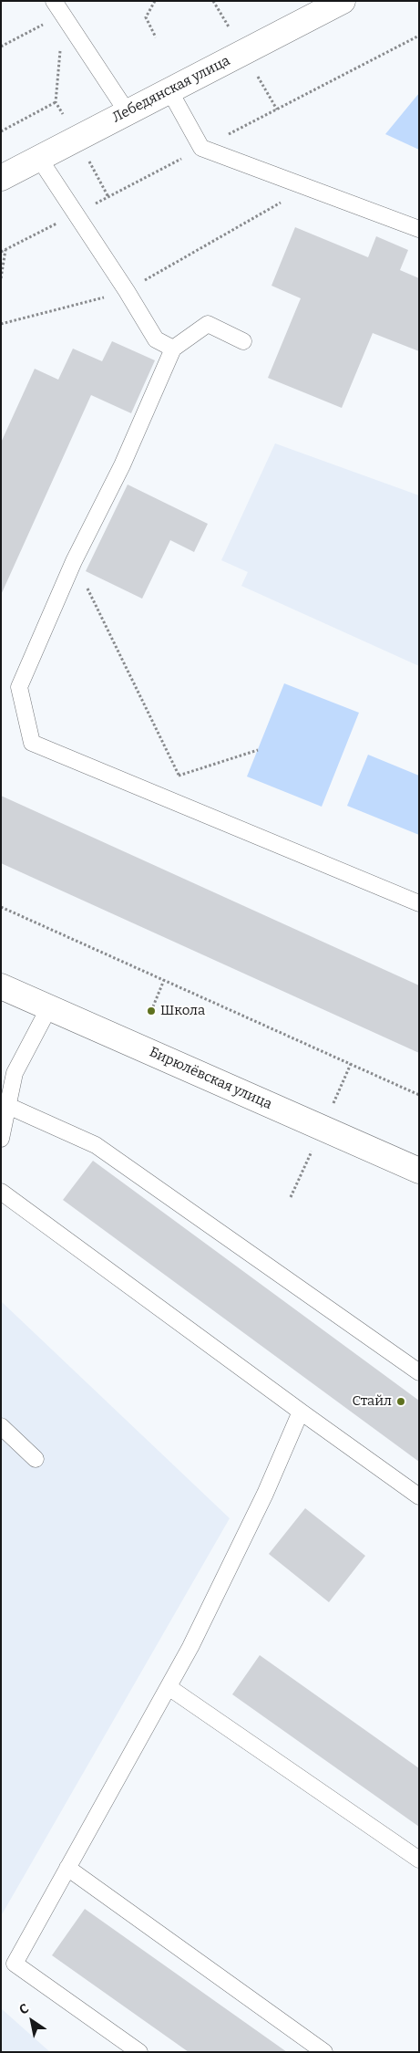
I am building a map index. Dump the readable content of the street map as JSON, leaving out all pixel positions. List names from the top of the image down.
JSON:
{
  "streets": {
    "street": ["Лебедянская улица", "Бирюлёвская улица"]
  },
  "places": ["Школа", "Стайл"],
  "north": "top left"
}
